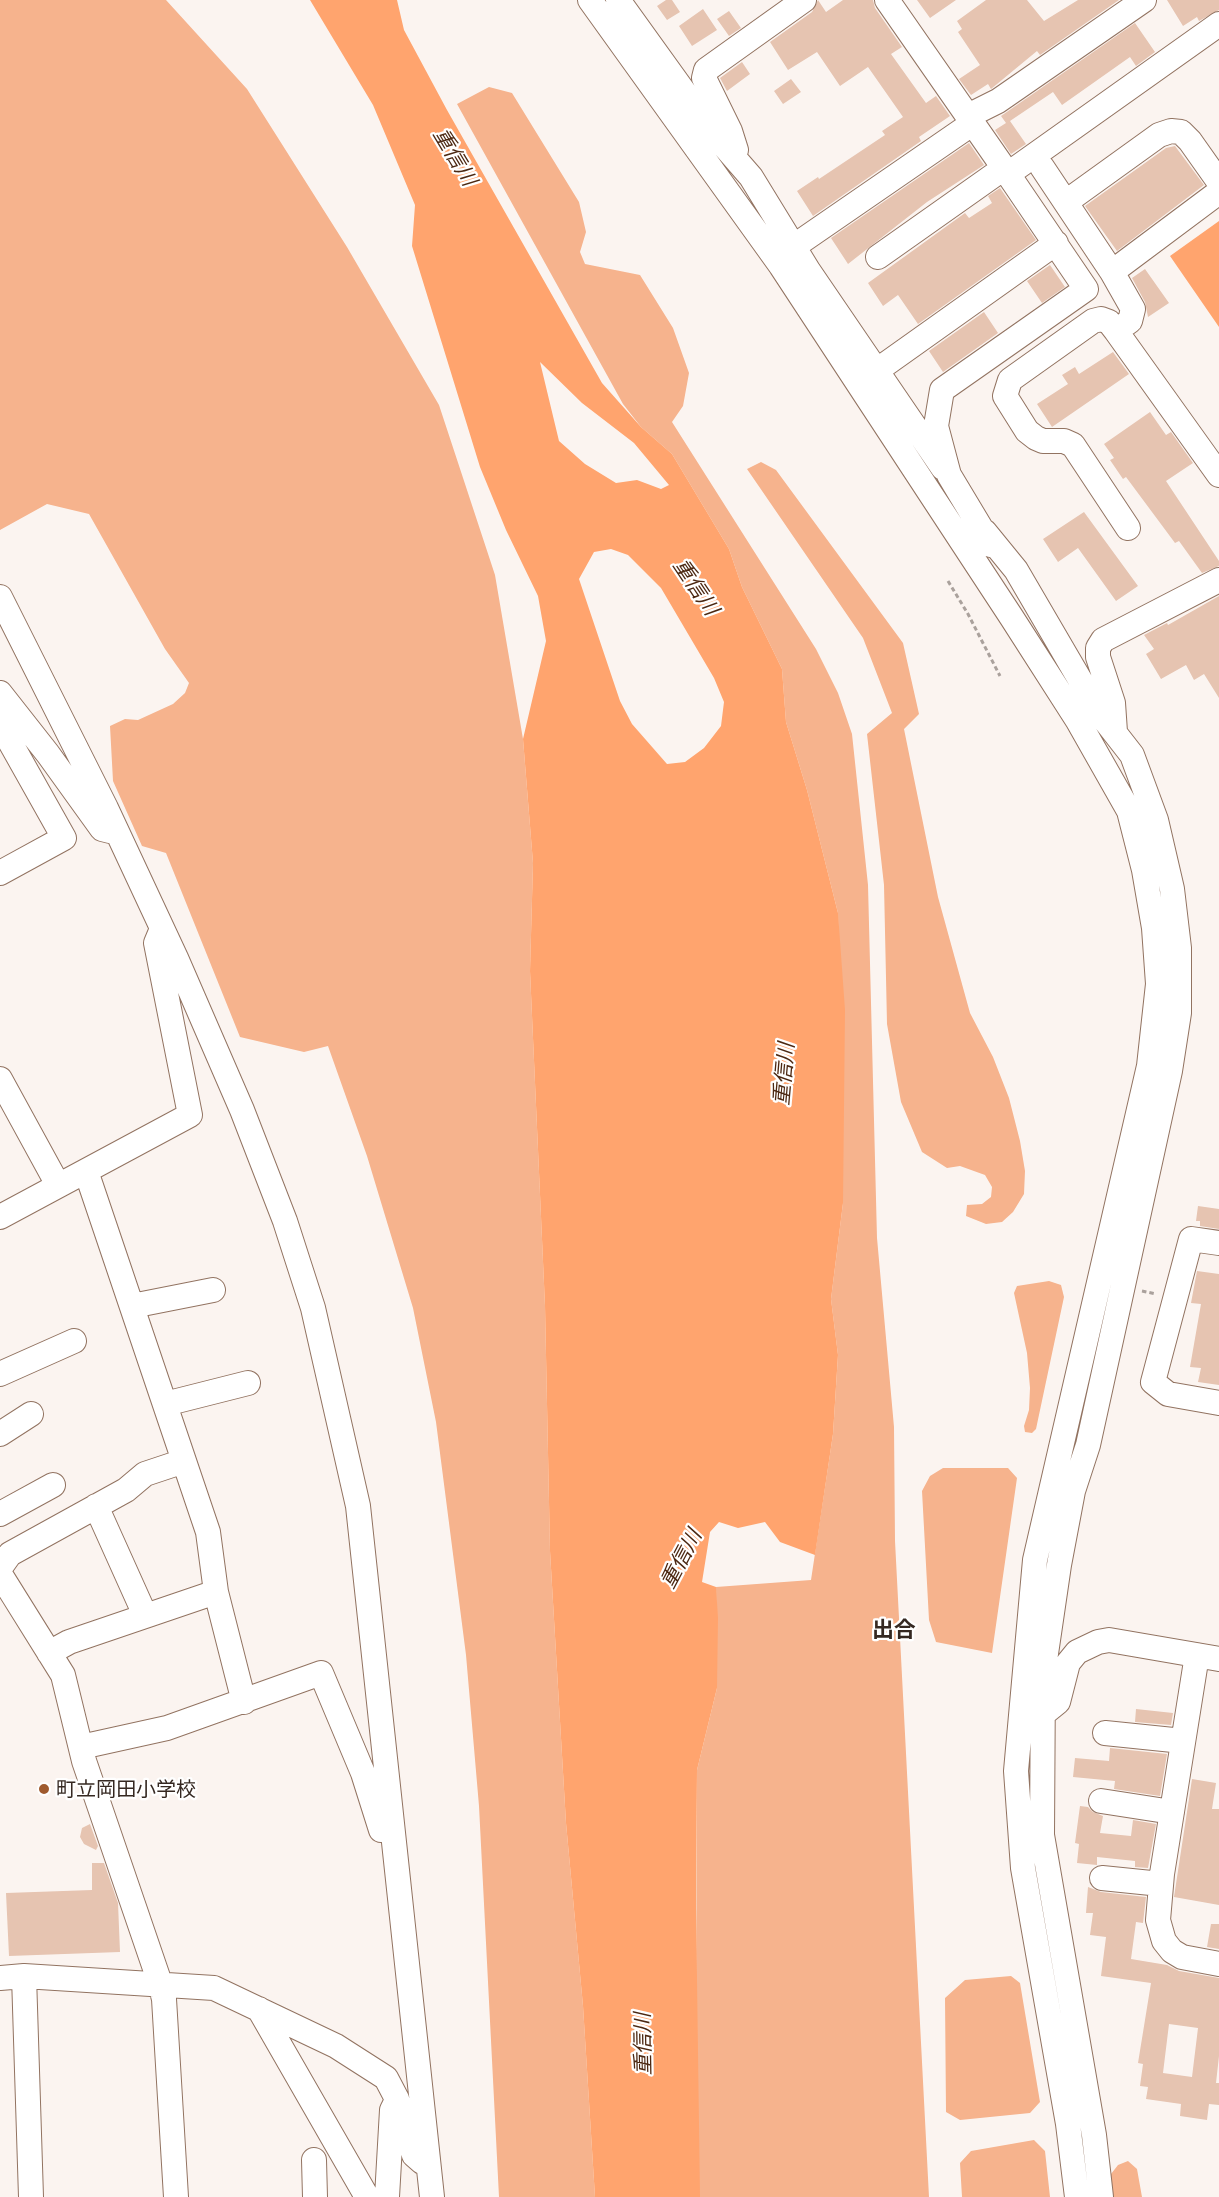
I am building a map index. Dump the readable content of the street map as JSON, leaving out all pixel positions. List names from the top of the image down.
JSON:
{
  "districts": ["出合"],
  "water": ["重信川"],
  "places": ["町立岡田小学校"]
}
